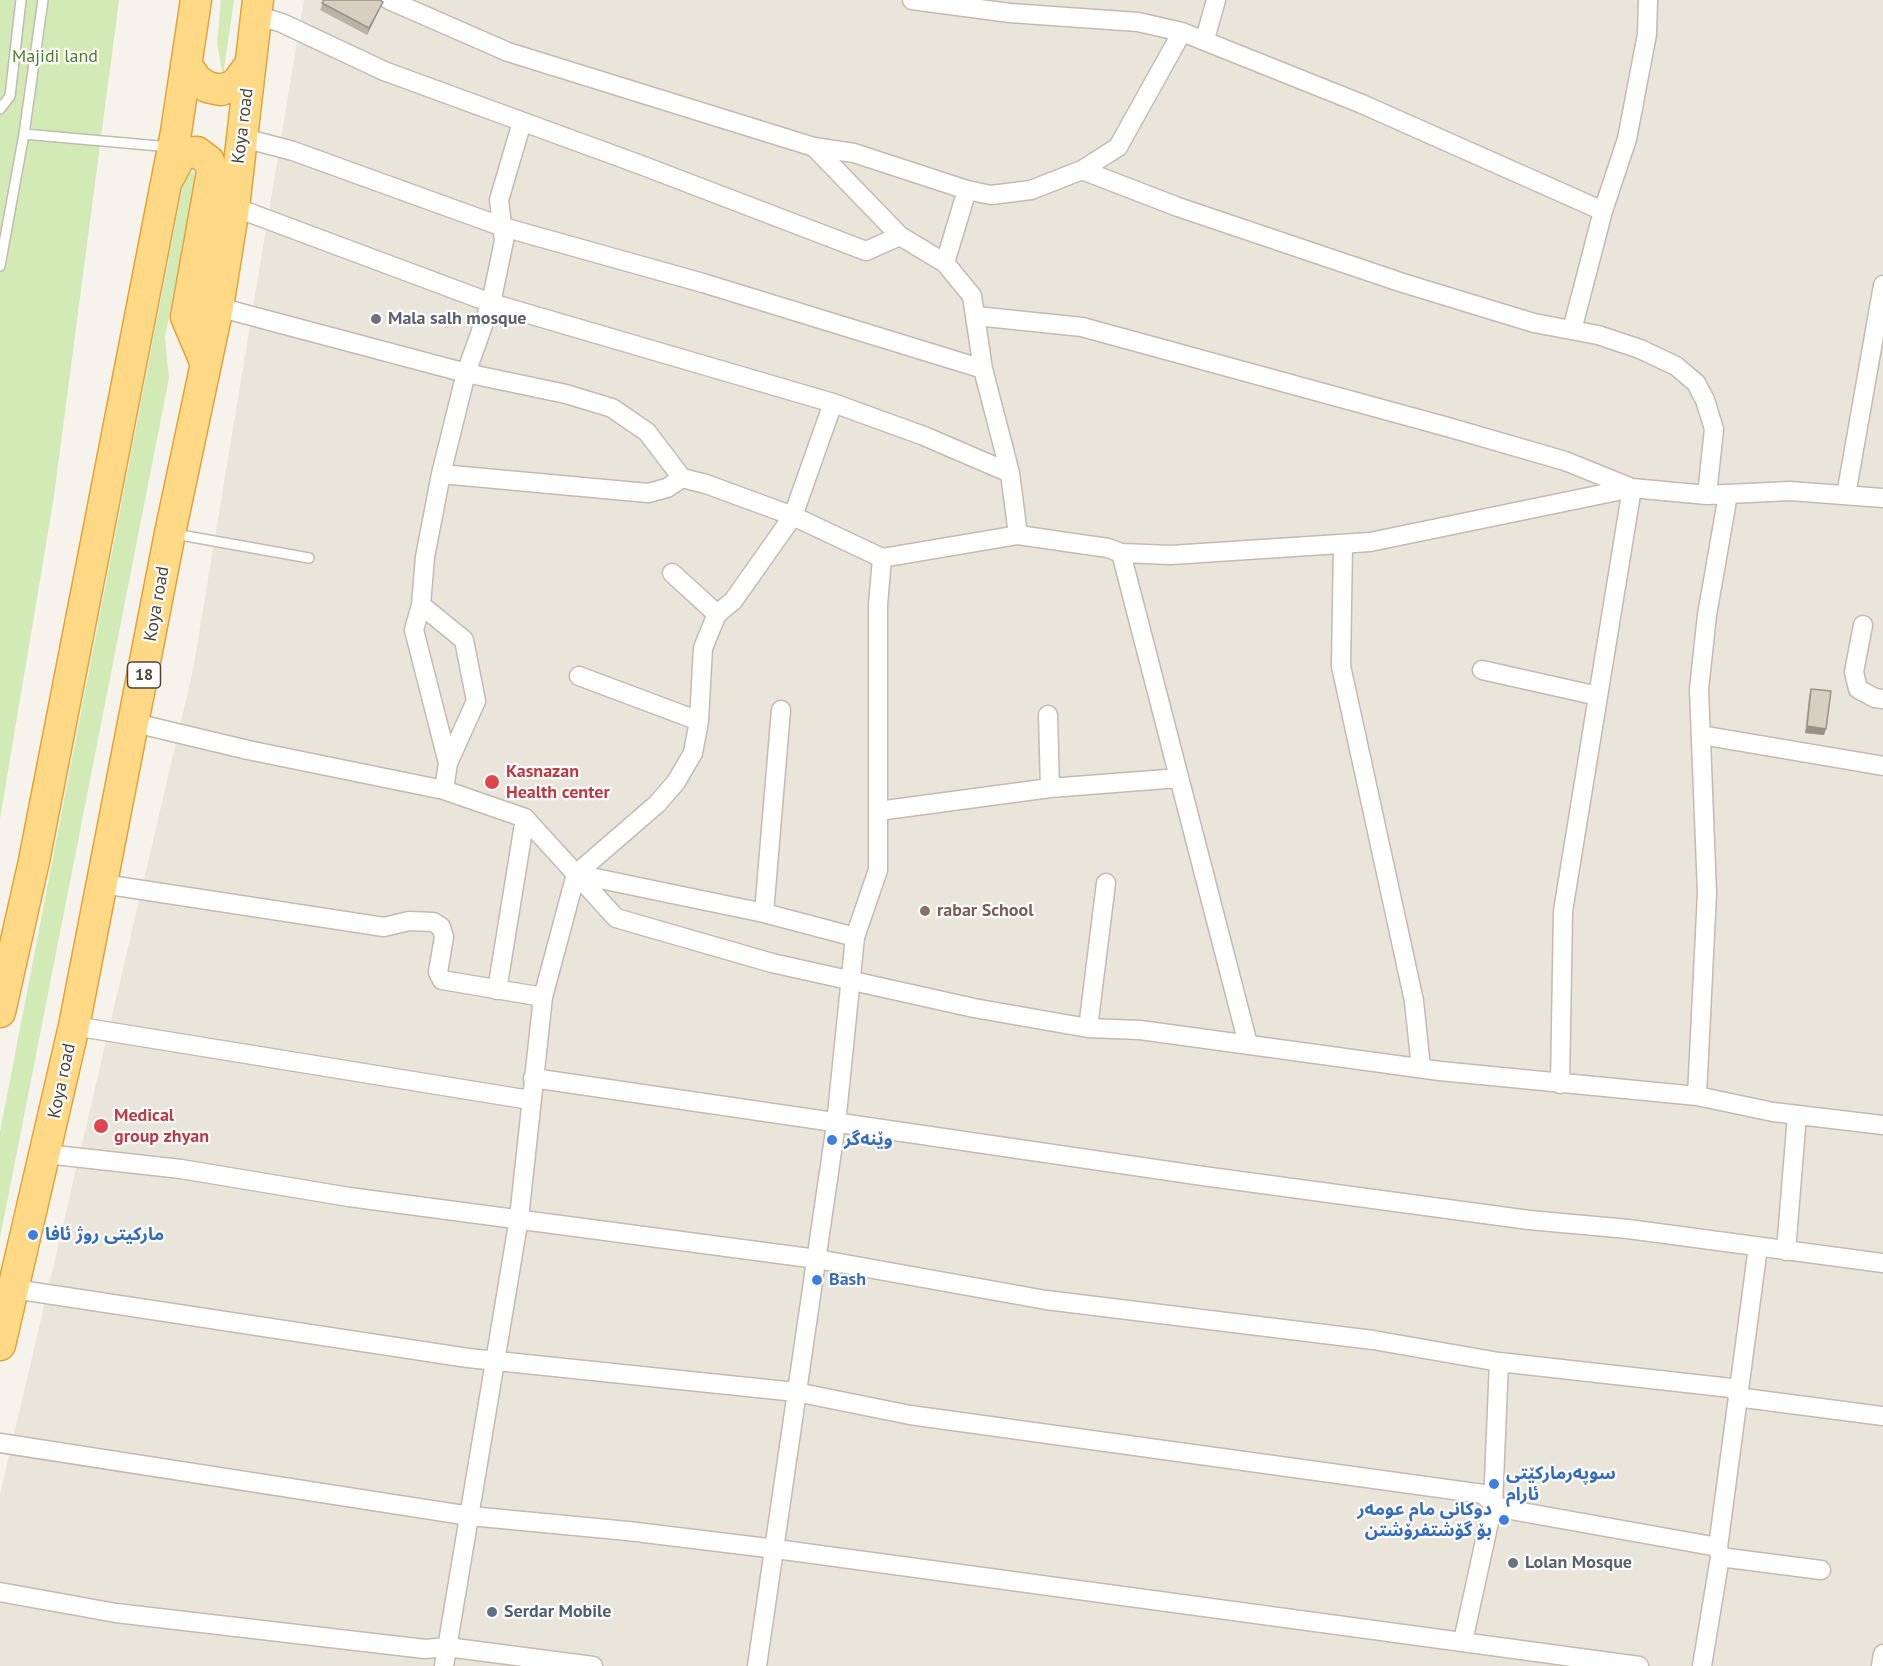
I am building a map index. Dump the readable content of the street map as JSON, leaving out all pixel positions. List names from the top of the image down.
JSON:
{
  "streets": {
    "highway": ["Koya road", "18"]
  },
  "parks": ["Majidi land"],
  "places": [
    "Mala salh mosque",
    "Kasnazan Health center",
    "rabar School",
    "Medical group zhyan",
    "وێنەگر",
    "ماركيتى روژ ئافا",
    "Bash",
    "سوپەرمارکێتی ئارام",
    "دوکانی مام عومەر بۆ گۆشتفرۆشتن",
    "Lolan Mosque",
    "Serdar Mobile"
  ]
}
